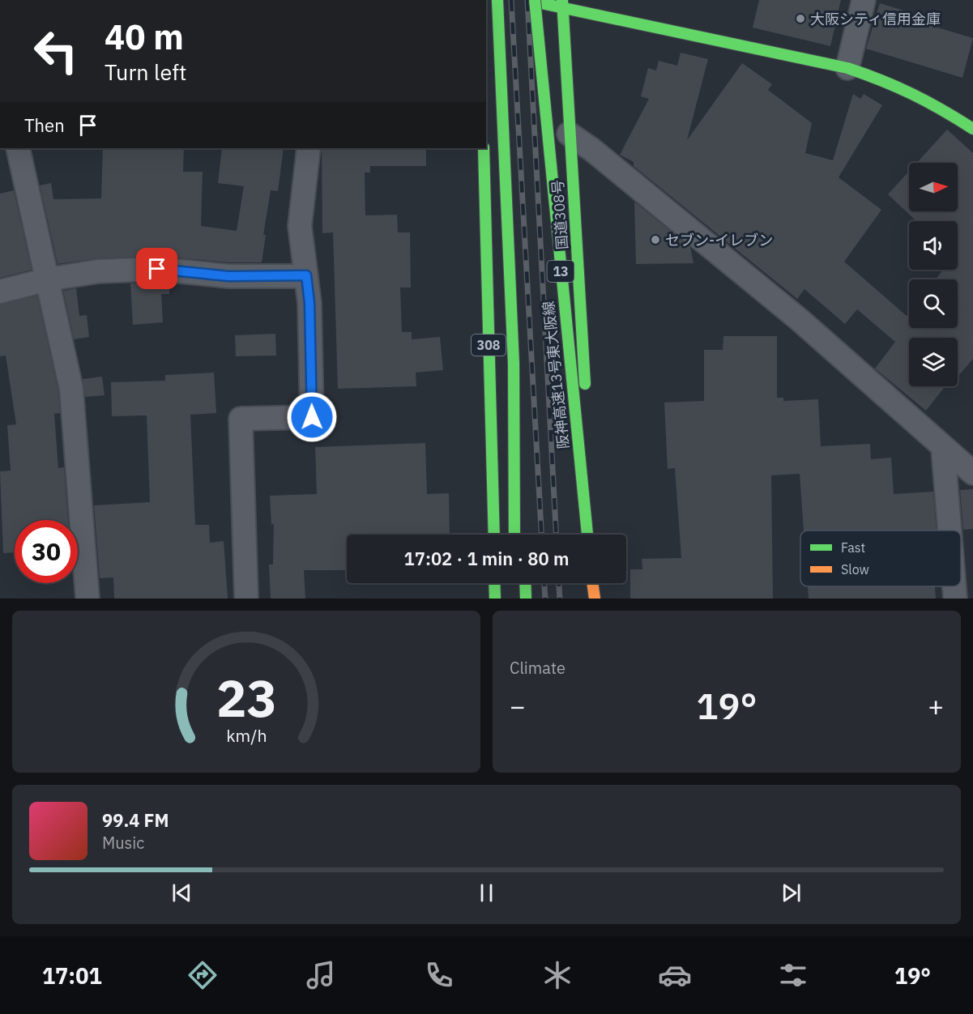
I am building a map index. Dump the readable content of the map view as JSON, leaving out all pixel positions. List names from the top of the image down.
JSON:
{
  "streets": {
    "main road": [
      "国道308号",
      "13",
      "308",
      "阪神高速13号東大阪線"
    ]
  },
  "places": ["大阪シティ信用金庫", "セブン-イレブン"],
  "legend": ["Fast", "Slow"],
  "north": "right",
  "page": {
    "turn": ["40 m", "Turn left"],
    "then": "Then",
    "limit": "30",
    "trip": "17:02 · 1 min · 80 m",
    "tile": "Climate",
    "heat": ["−", "19°", "+"],
    "song": ["99.4 FM", "Music"],
    "tabs": ["17:01", "19°"],
    "gauge": ["23", "km/h"]
  }
}
